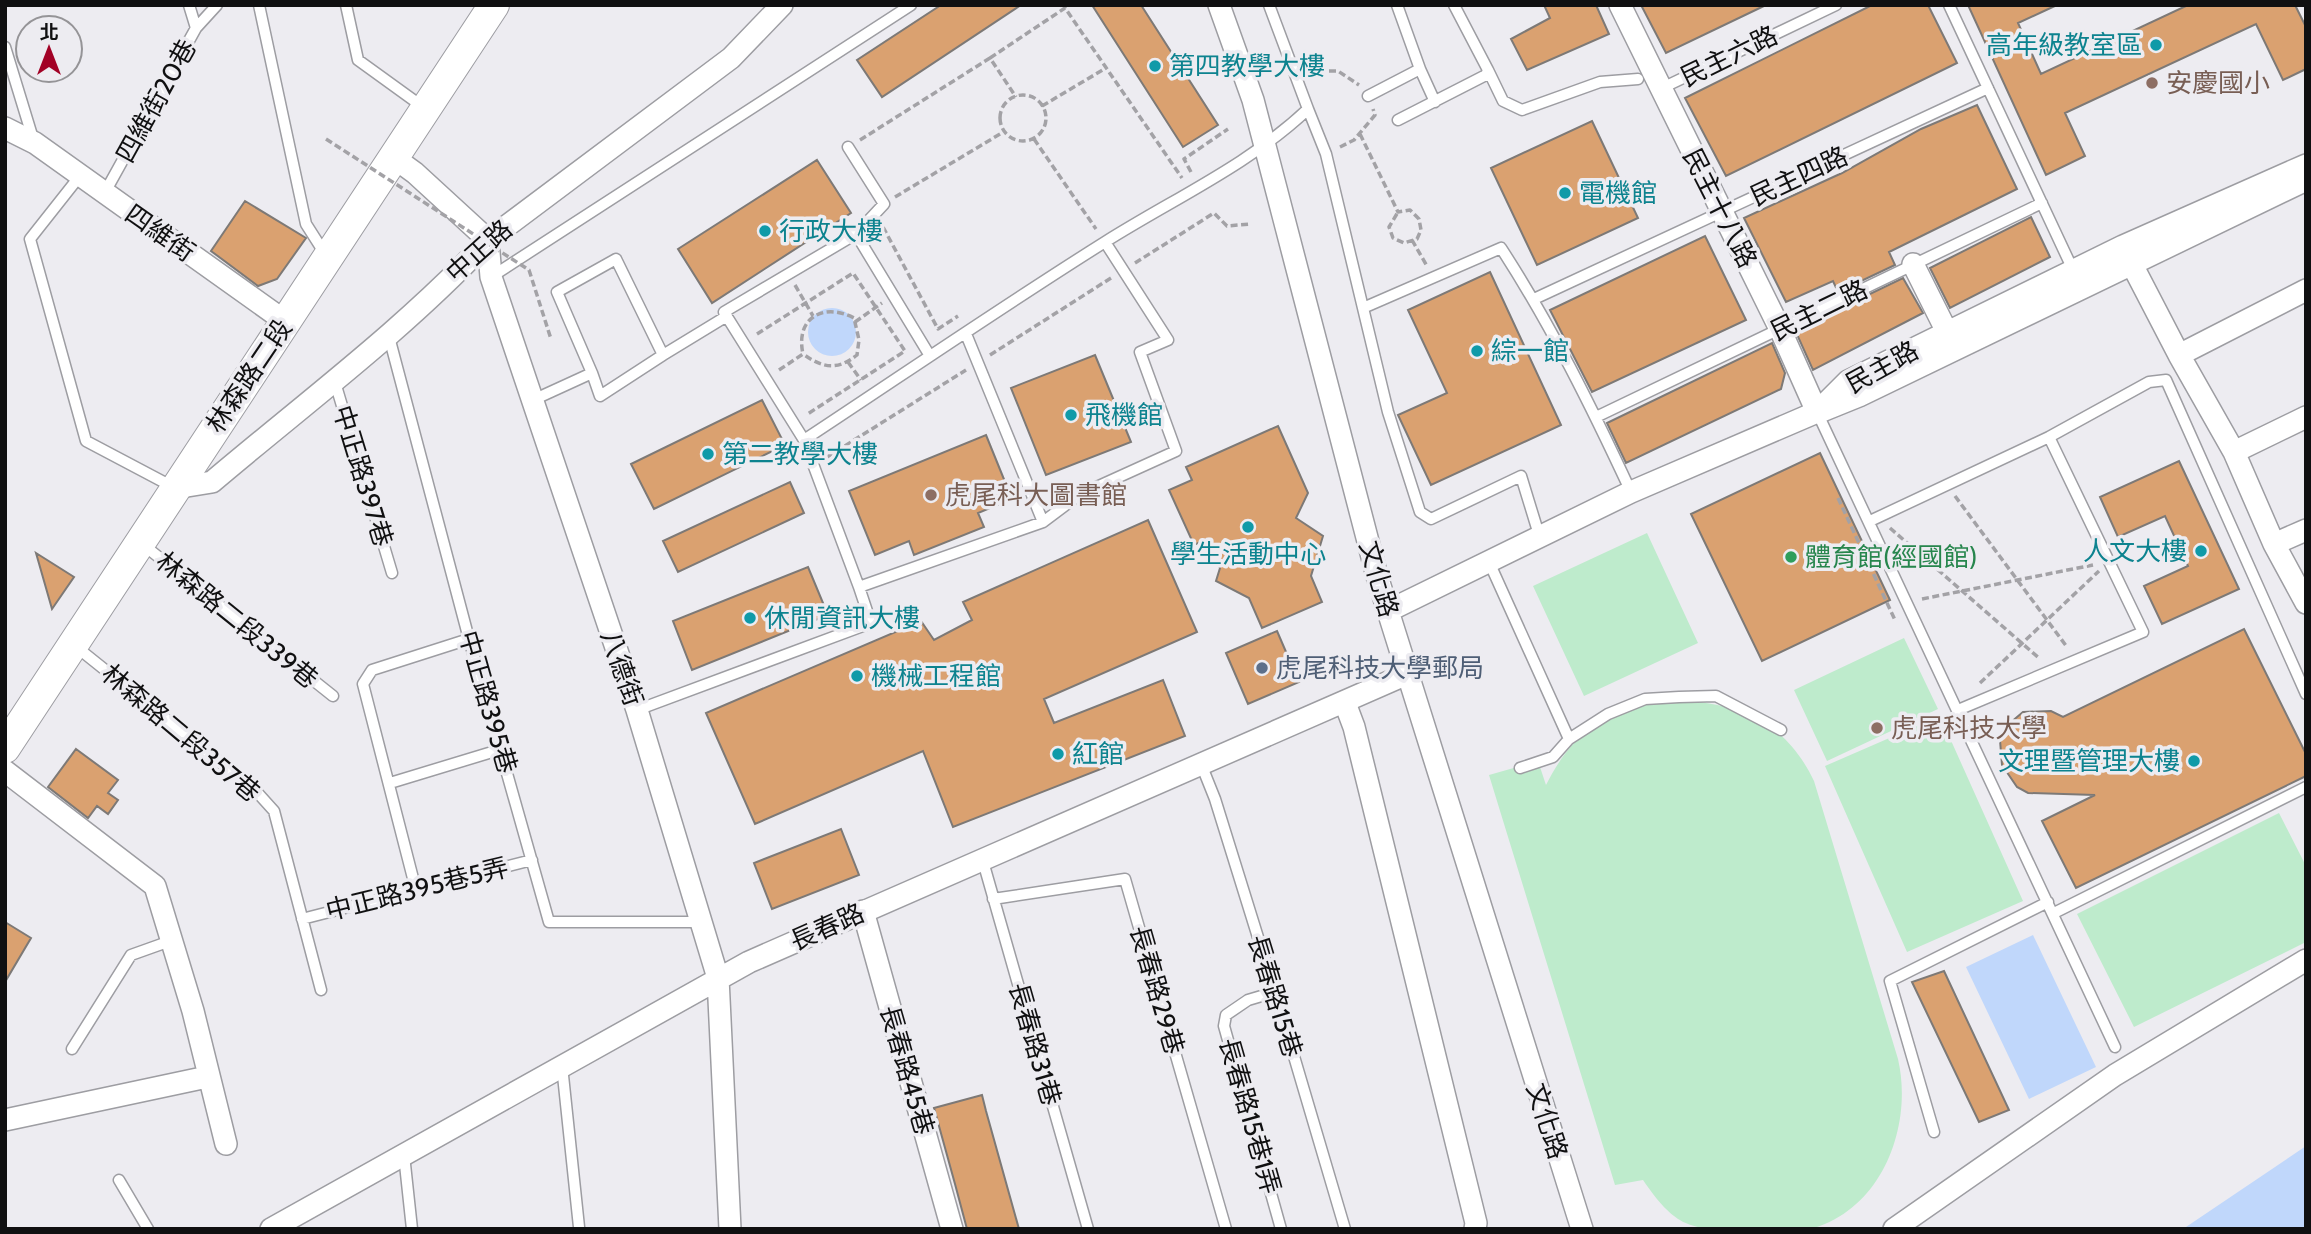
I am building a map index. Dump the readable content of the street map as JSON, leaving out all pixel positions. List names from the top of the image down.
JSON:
{
  "streets": {
    "main road": ["林森路二段"],
    "street": [
      "民主十八路",
      "四維街",
      "中正路",
      "民主路",
      "文化路",
      "八德街",
      "長春路",
      "長春路45巷"
    ],
    "lane": [
      "民主六路",
      "四維街20巷",
      "民主四路",
      "民主二路",
      "中正路397巷",
      "林森路二段339巷",
      "中正路395巷",
      "林森路二段357巷",
      "中正路395巷5弄",
      "長春路29巷",
      "長春路15巷",
      "長春路31巷",
      "長春路15巷1弄"
    ]
  },
  "crossings": [
    ["民主六路", "民主十八路"],
    ["四維街20巷", "四維街"],
    ["民主四路", "民主十八路"],
    ["民主十八路", "民主二路"],
    ["民主十八路", "民主路"],
    ["四維街", "林森路二段"],
    ["中正路", "林森路二段"],
    ["中正路", "中正路397巷"],
    ["中正路", "八德街"],
    ["中正路", "中正路395巷"],
    ["民主路", "文化路"],
    ["林森路二段", "林森路二段339巷"],
    ["林森路二段", "林森路二段357巷"],
    ["文化路", "長春路"],
    ["八德街", "中正路395巷"],
    ["八德街", "長春路"],
    ["中正路395巷", "中正路395巷5弄"],
    ["林森路二段357巷", "中正路395巷5弄"],
    ["長春路", "長春路15巷"],
    ["長春路", "長春路31巷"],
    ["長春路", "長春路45巷"],
    ["長春路29巷", "長春路31巷"],
    ["長春路15巷", "長春路15巷1弄"]
  ],
  "places": [
    "高年級教室區",
    "第四教學大樓",
    "安慶國小",
    "電機館",
    "行政大樓",
    "綜一館",
    "飛機館",
    "第二教學大樓",
    "虎尾科大圖書館",
    "學生活動中心",
    "人文大樓",
    "體育館(經國館)",
    "休閒資訊大樓",
    "虎尾科技大學郵局",
    "機械工程館",
    "虎尾科技大學",
    "紅館",
    "文理暨管理大樓"
  ],
  "north": "top"
}
